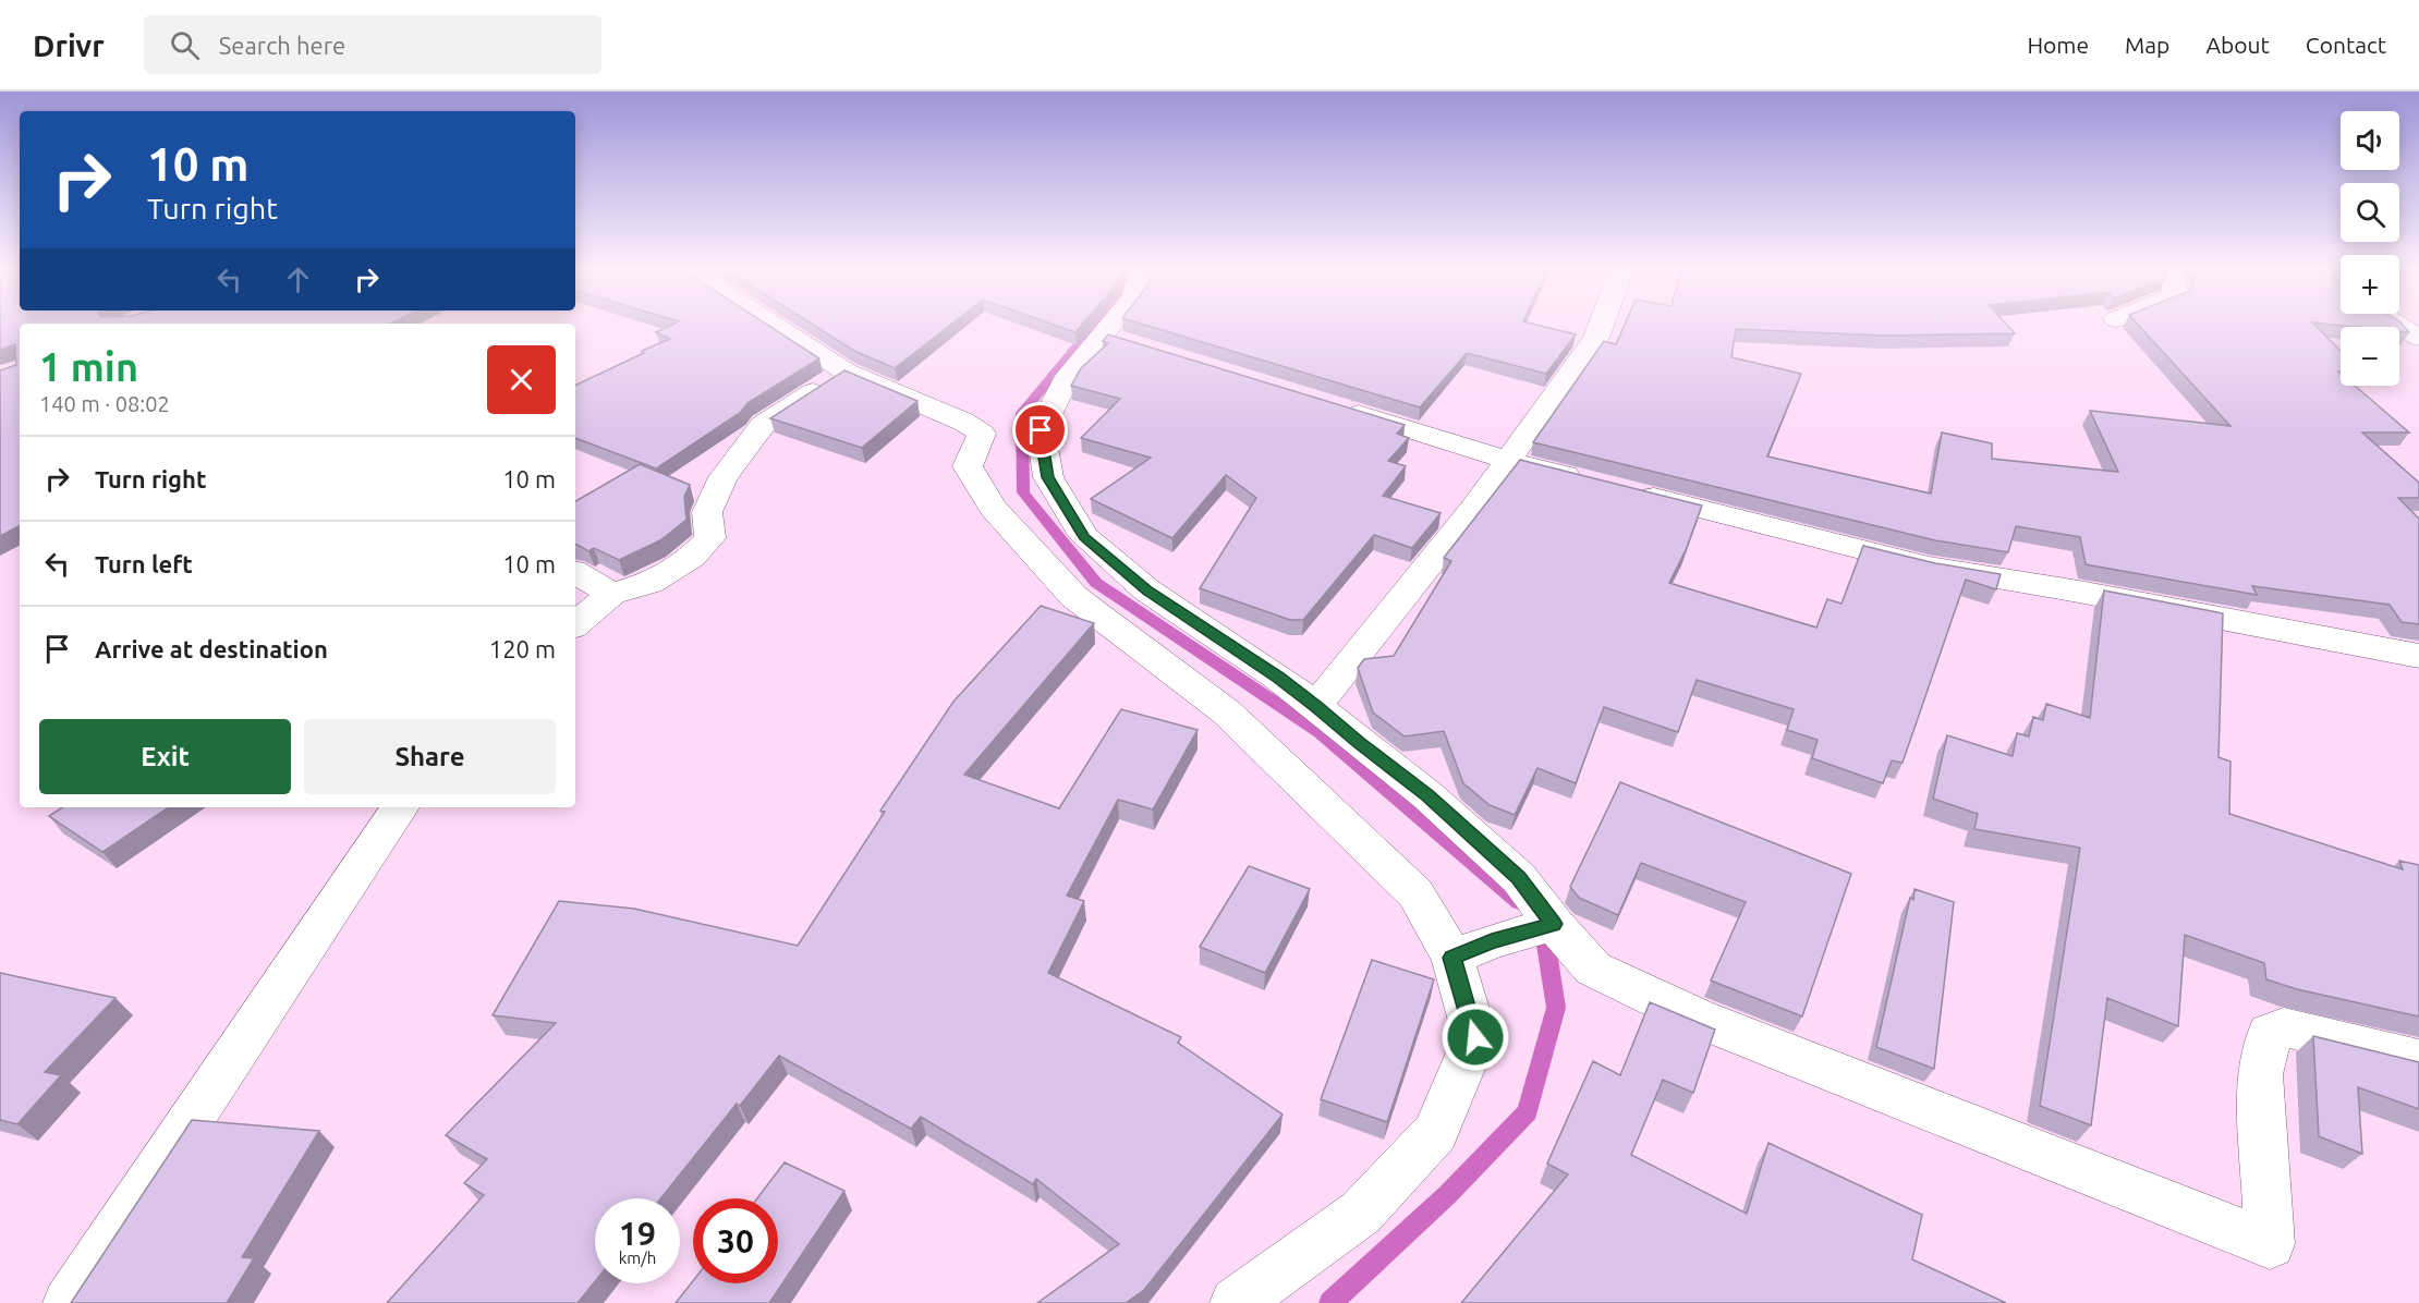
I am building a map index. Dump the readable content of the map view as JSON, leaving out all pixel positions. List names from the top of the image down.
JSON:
{
  "page": {
    "header": "Drivr",
    "search": "Search here",
    "nav": [
      "Home",
      "Map",
      "About",
      "Contact"
    ],
    "map_buttons": ["+", "−"],
    "turn": ["10 m", "Turn right"],
    "heading": ["1 min", "140 m · 08:02"],
    "list": [
      {
        "name": "Turn right",
        "value": "10 m"
      },
      {
        "name": "Turn left",
        "value": "10 m"
      },
      {
        "name": "Arrive at destination",
        "value": "120 m"
      }
    ],
    "buttons": ["Exit", "Share"],
    "speed": "19 km/h",
    "limit": "30"
  }
}
